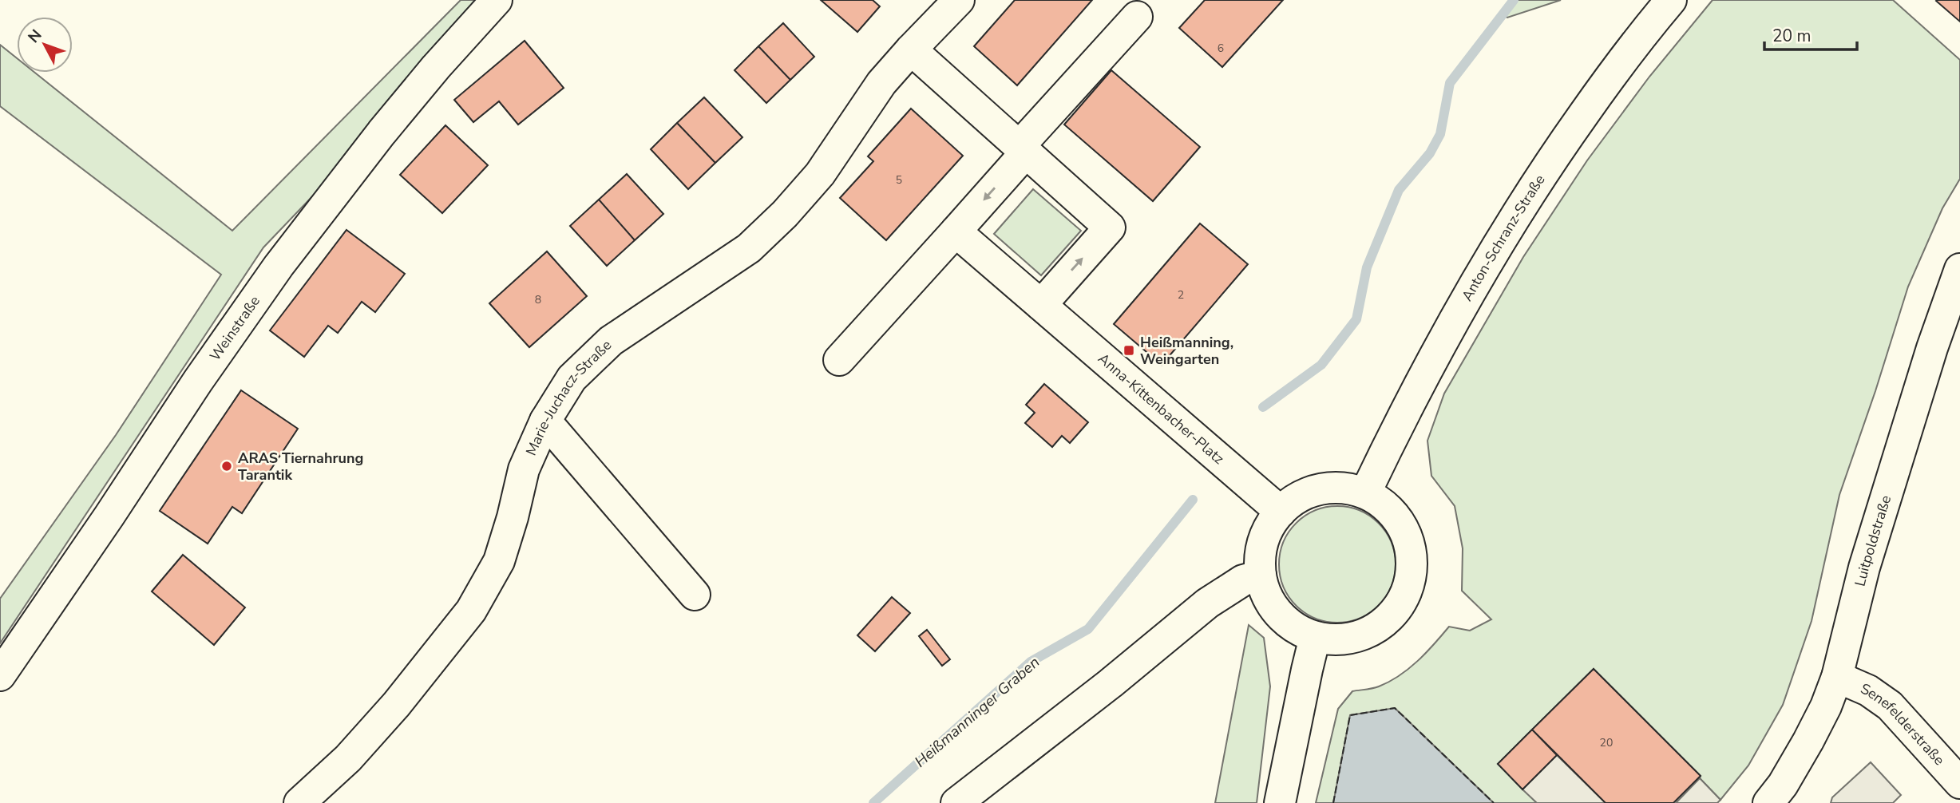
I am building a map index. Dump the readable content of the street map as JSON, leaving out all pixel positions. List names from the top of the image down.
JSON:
{
  "streets": {
    "street": [
      "Anton-Schranz-Straße",
      "Weinstraße",
      "Marie-Juchacz-Straße",
      "Anna-Kittenbacher-Platz",
      "Luitpoldstraße",
      "Senefelderstraße"
    ]
  },
  "crossings": [
    ["Anton-Schranz-Straße", "Anna-Kittenbacher-Platz"],
    ["Luitpoldstraße", "Senefelderstraße"]
  ],
  "water": ["Heißmanninger Graben"],
  "places": {
    "transit": ["Heißmanning, Weingarten"],
    "other": ["ARAS Tiernahrung Tarantik"]
  },
  "house_numbers": [
    "6",
    "5",
    "2",
    "8",
    "20"
  ],
  "scale_bar": "20 m",
  "north": "top left"
}
